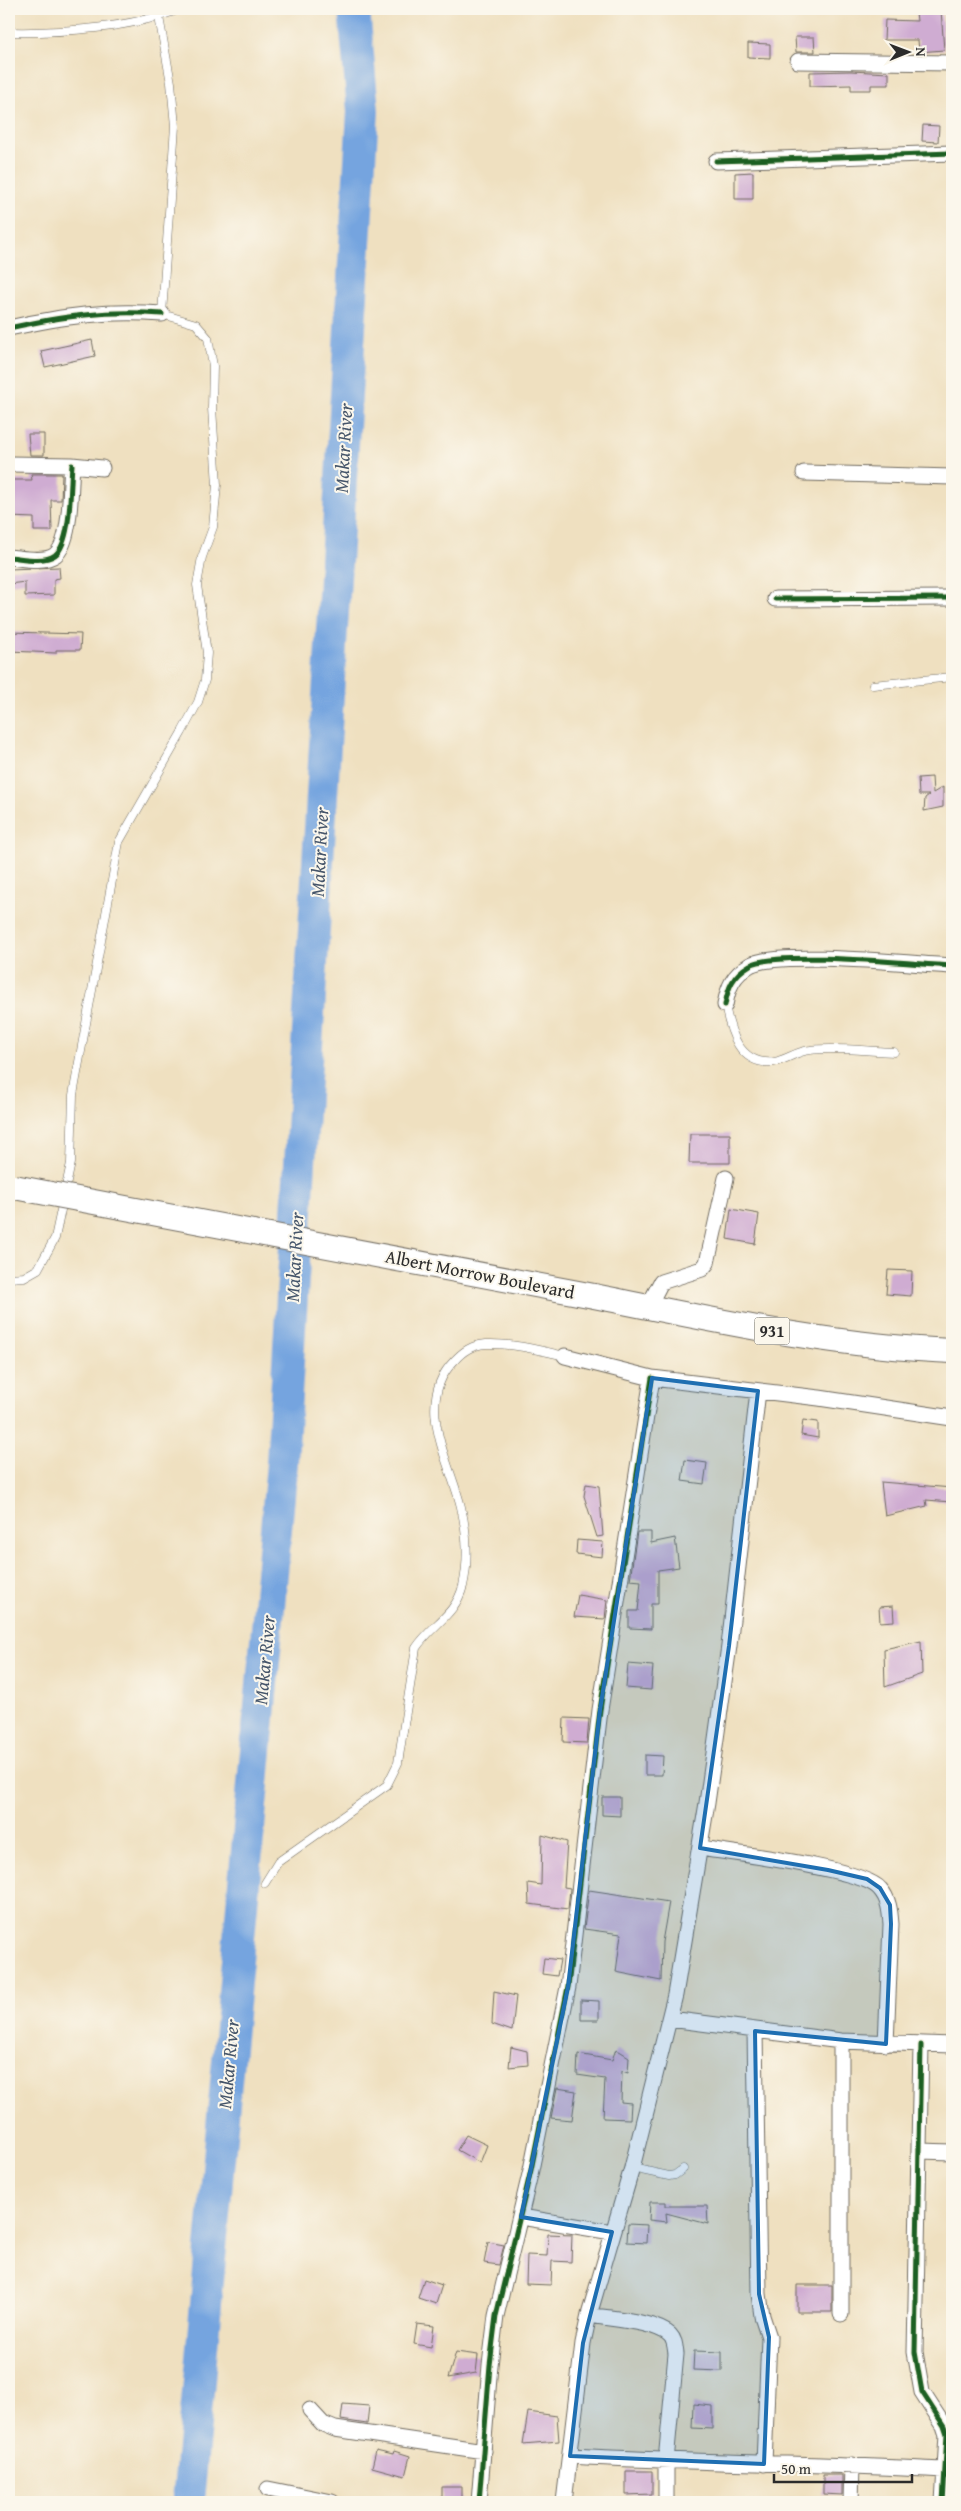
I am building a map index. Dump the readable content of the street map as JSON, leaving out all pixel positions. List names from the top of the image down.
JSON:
{
  "streets": {
    "main road": ["Albert Morrow Boulevard", "931"]
  },
  "water": ["Makar River"],
  "scale_bar": "50 m",
  "north": "right"
}
